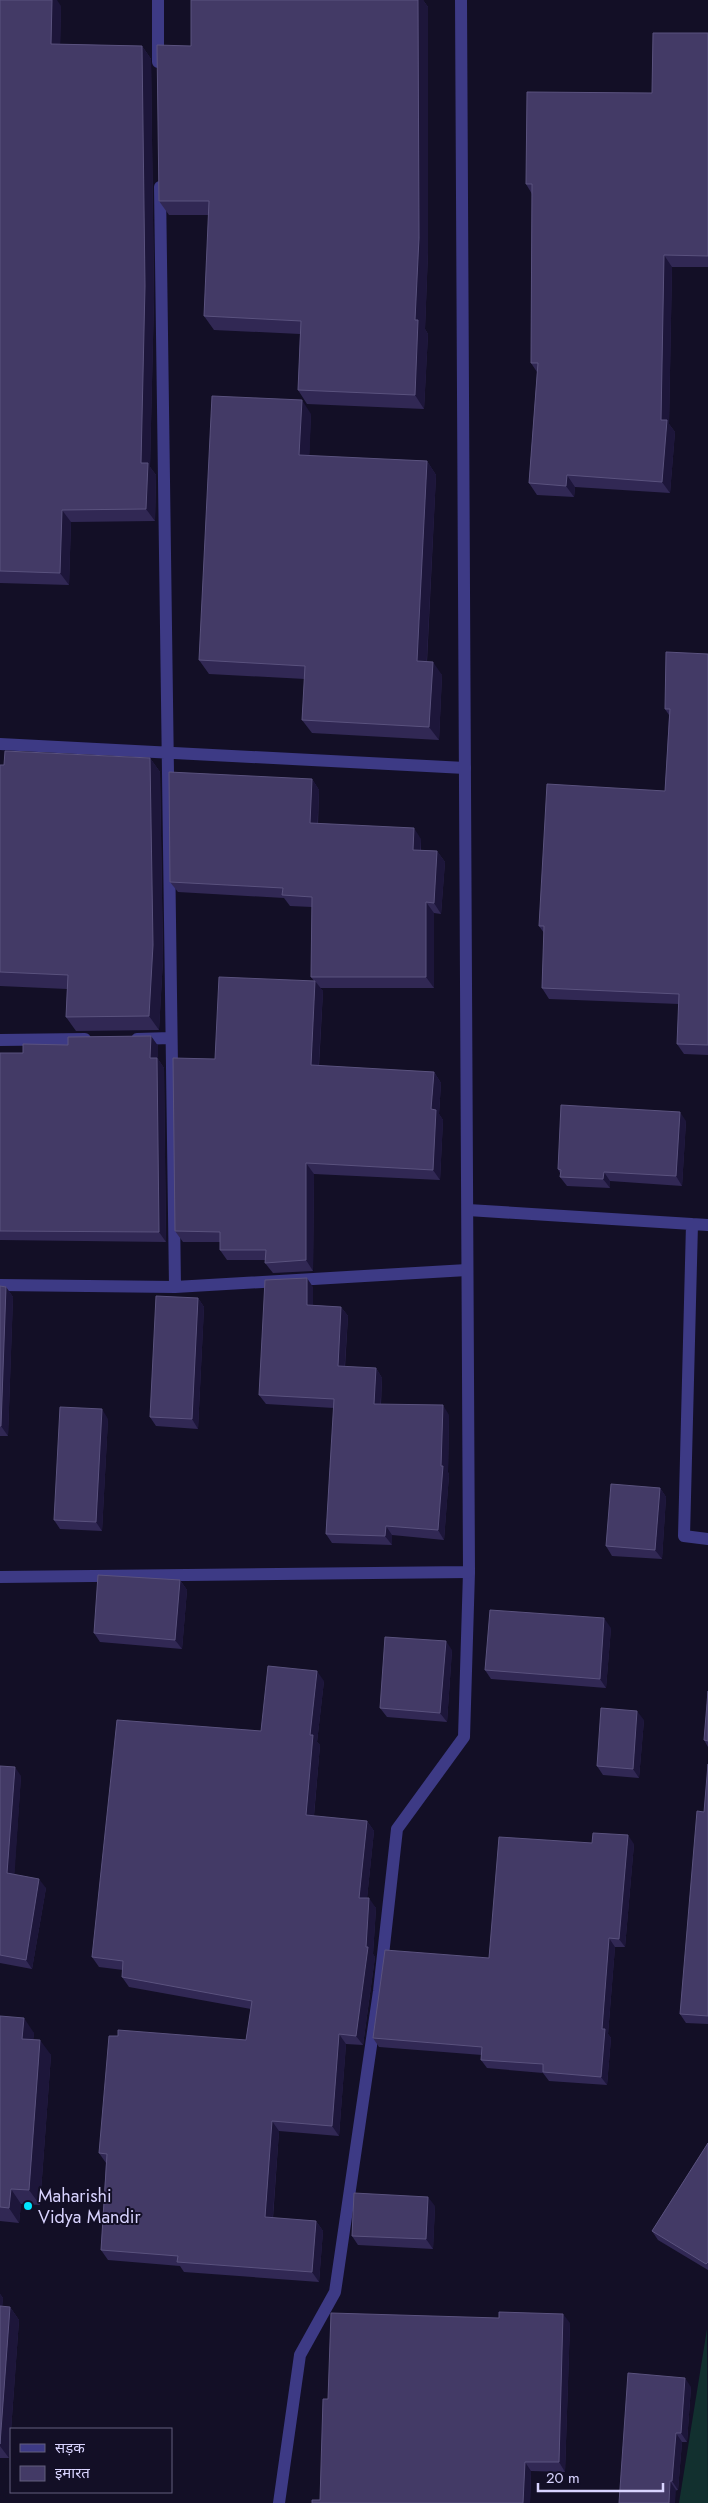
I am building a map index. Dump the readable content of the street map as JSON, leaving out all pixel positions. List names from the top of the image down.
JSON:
{
  "places": ["Maharishi Vidya Mandir"],
  "legend": ["सड़क", "इमारत"],
  "scale_bar": "20 m"
}
